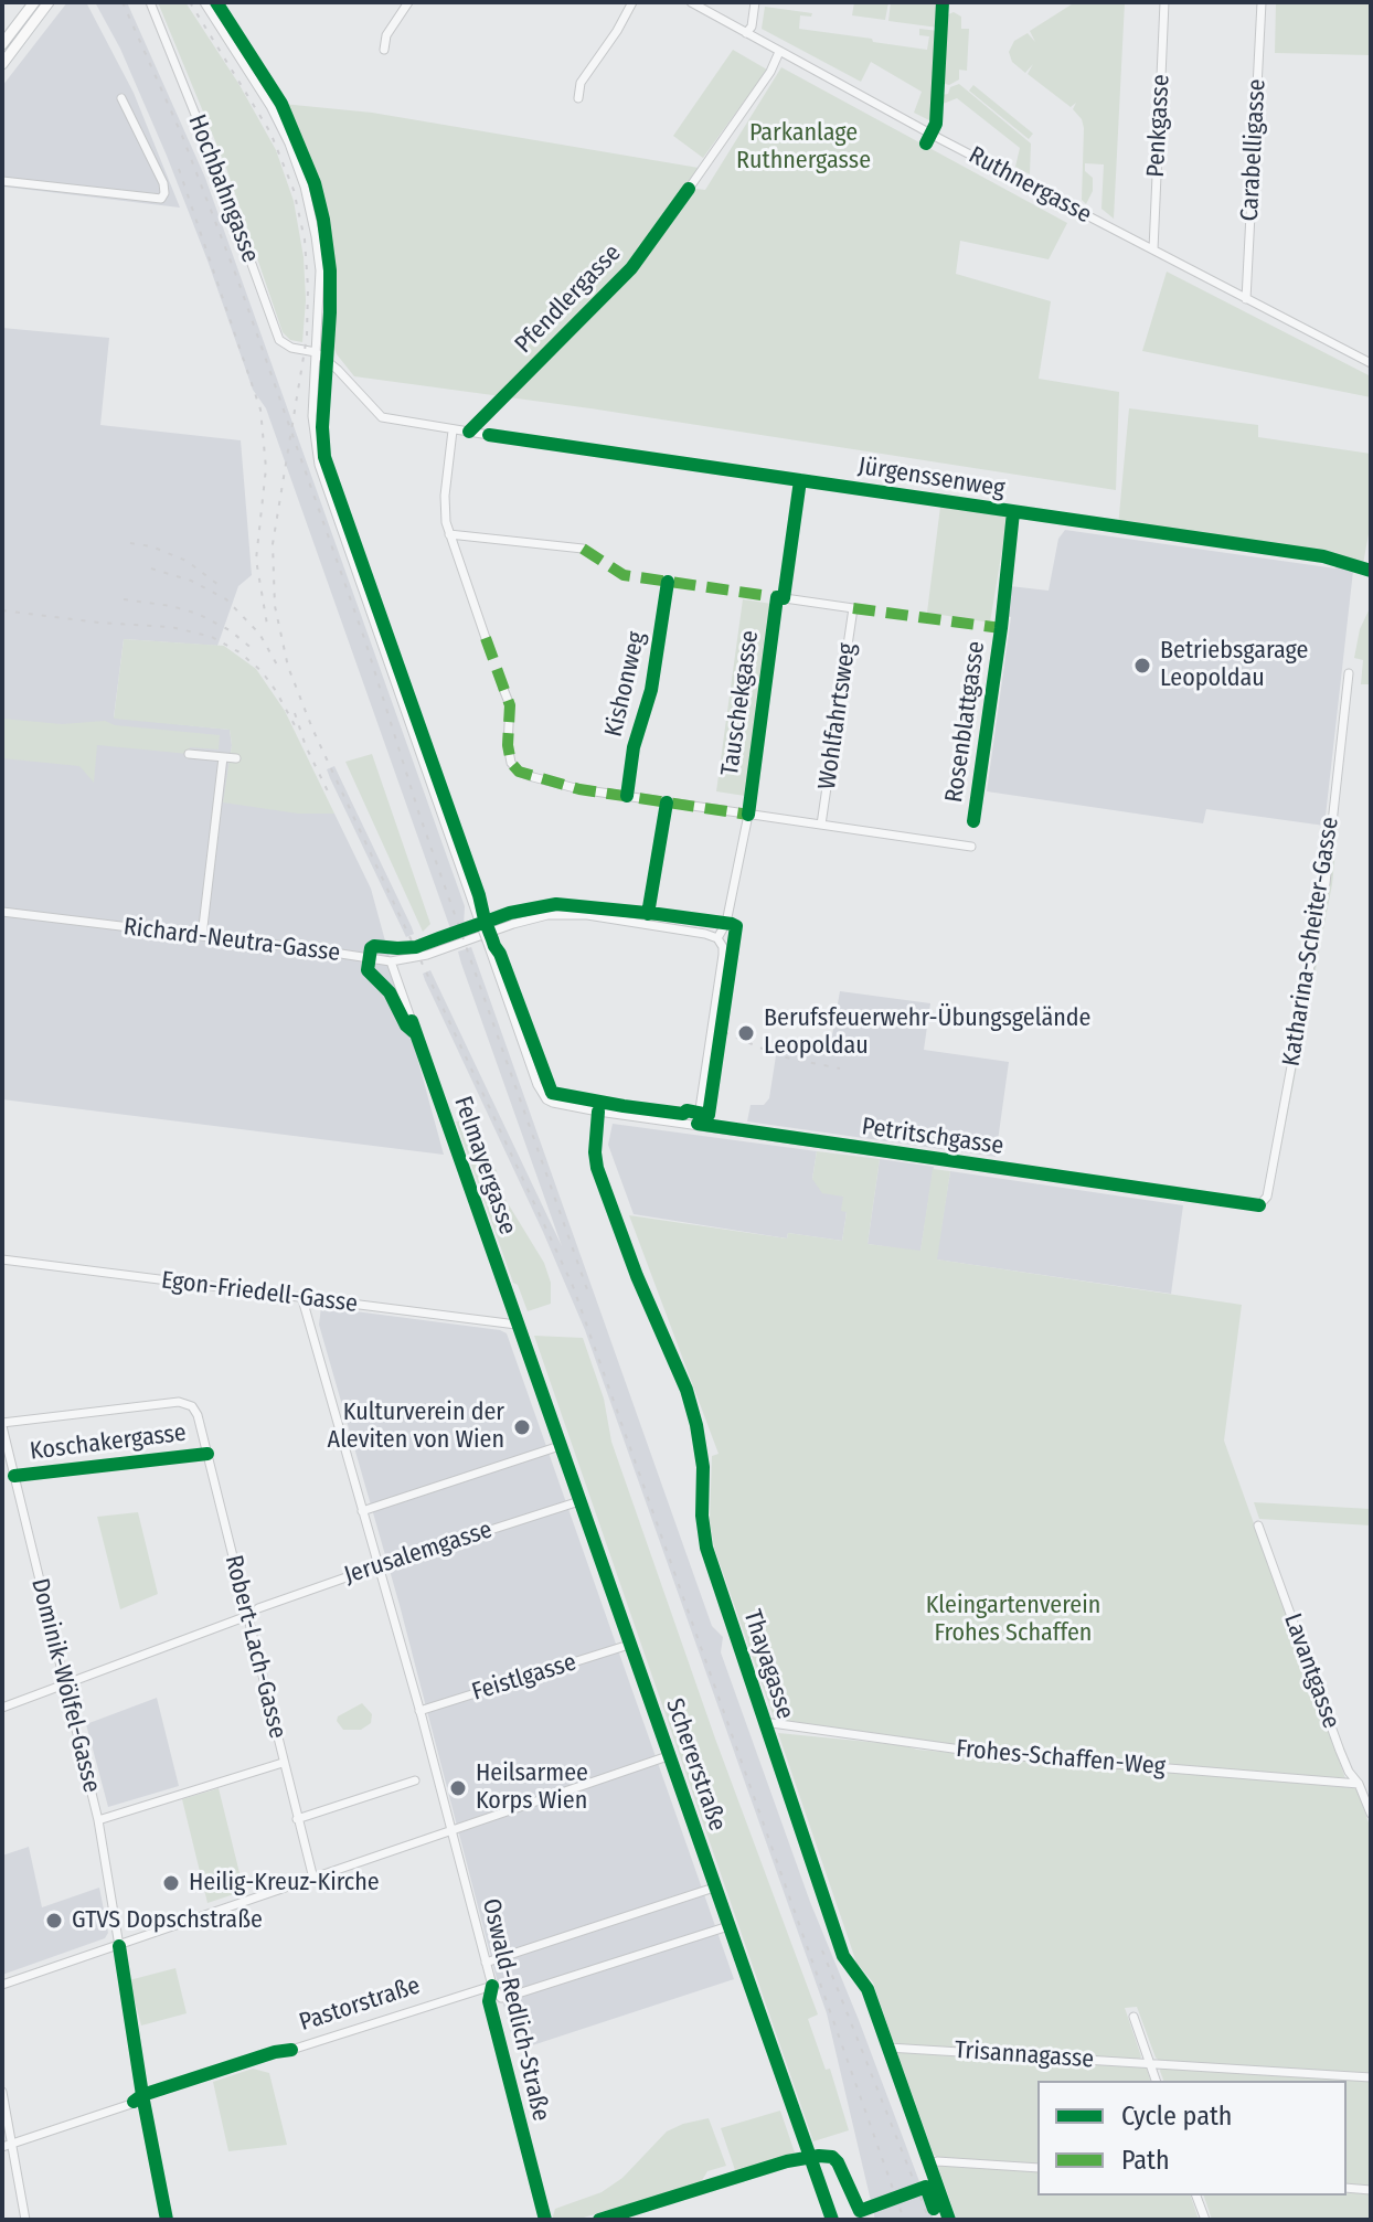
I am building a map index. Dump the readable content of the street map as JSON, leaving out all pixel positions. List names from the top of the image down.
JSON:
{
  "streets": {
    "street": [
      "Penkgasse",
      "Carabelligasse",
      "Ruthnergasse",
      "Hochbahngasse",
      "Wohlfahrtsweg",
      "Richard-Neutra-Gasse",
      "Katharina-Scheiter-Gasse",
      "Petritschgasse",
      "Felmayergasse",
      "Egon-Friedell-Gasse",
      "Jerusalemgasse",
      "Robert-Lach-Gasse",
      "Thayagasse",
      "Lavantgasse",
      "Feistlgasse",
      "Dominik-Wölfel-Gasse",
      "Frohes-Schaffen-Weg",
      "Schererstraße",
      "Pastorstraße",
      "Oswald-Redlich-Straße",
      "Trisannagasse"
    ],
    "cycle path": [
      "Pfendlergasse",
      "Jürgenssenweg",
      "Kishonweg",
      "Tauschekgasse",
      "Koschakergasse"
    ]
  },
  "crossings": [
    ["Penkgasse", "Ruthnergasse"],
    ["Carabelligasse", "Ruthnergasse"],
    ["Richard-Neutra-Gasse", "Felmayergasse"],
    ["Katharina-Scheiter-Gasse", "Petritschgasse"],
    ["Petritschgasse", "Thayagasse"],
    ["Felmayergasse", "Egon-Friedell-Gasse"],
    ["Felmayergasse", "Schererstraße"],
    ["Egon-Friedell-Gasse", "Schererstraße"],
    ["Egon-Friedell-Gasse", "Oswald-Redlich-Straße"],
    ["Jerusalemgasse", "Schererstraße"],
    ["Jerusalemgasse", "Oswald-Redlich-Straße"],
    ["Robert-Lach-Gasse", "Dominik-Wölfel-Gasse"],
    ["Thayagasse", "Frohes-Schaffen-Weg"],
    ["Thayagasse", "Trisannagasse"],
    ["Lavantgasse", "Frohes-Schaffen-Weg"],
    ["Feistlgasse", "Schererstraße"],
    ["Feistlgasse", "Oswald-Redlich-Straße"],
    ["Schererstraße", "Pastorstraße"],
    ["Pastorstraße", "Oswald-Redlich-Straße"]
  ],
  "parks": ["Parkanlage Ruthnergasse", "Kleingartenverein Frohes Schaffen"],
  "places": [
    "Betriebsgarage Leopoldau",
    "Berufsfeuerwehr-Übungsgelände Leopoldau",
    "Kulturverein der Aleviten von Wien",
    "Heilsarmee Korps Wien",
    "Heilig-Kreuz-Kirche",
    "GTVS Dopschstraße"
  ],
  "legend": ["Cycle path", "Path"]
}
